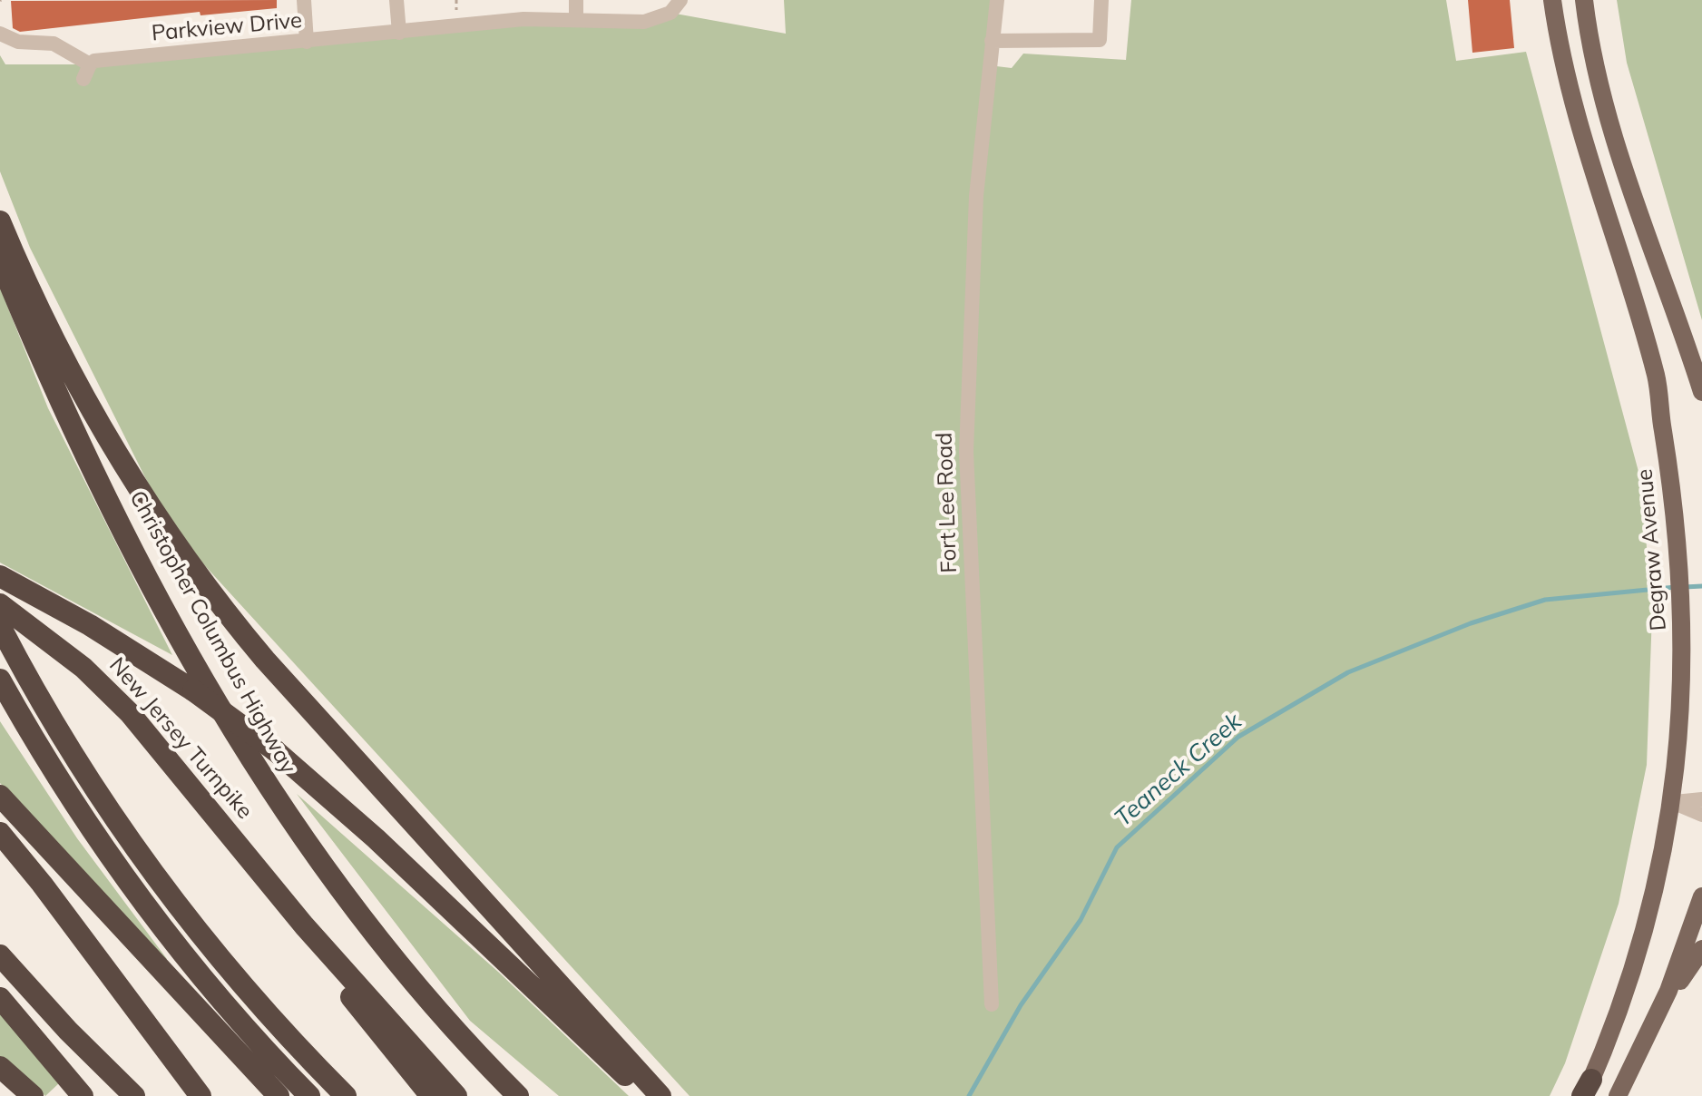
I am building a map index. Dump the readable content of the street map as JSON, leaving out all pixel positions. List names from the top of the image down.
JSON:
{
  "streets": {
    "highway": ["Christopher Columbus Highway", "New Jersey Turnpike"],
    "main road": ["Degraw Avenue"],
    "street": ["Parkview Drive", "Fort Lee Road"]
  },
  "water": ["Teaneck Creek"]
}
